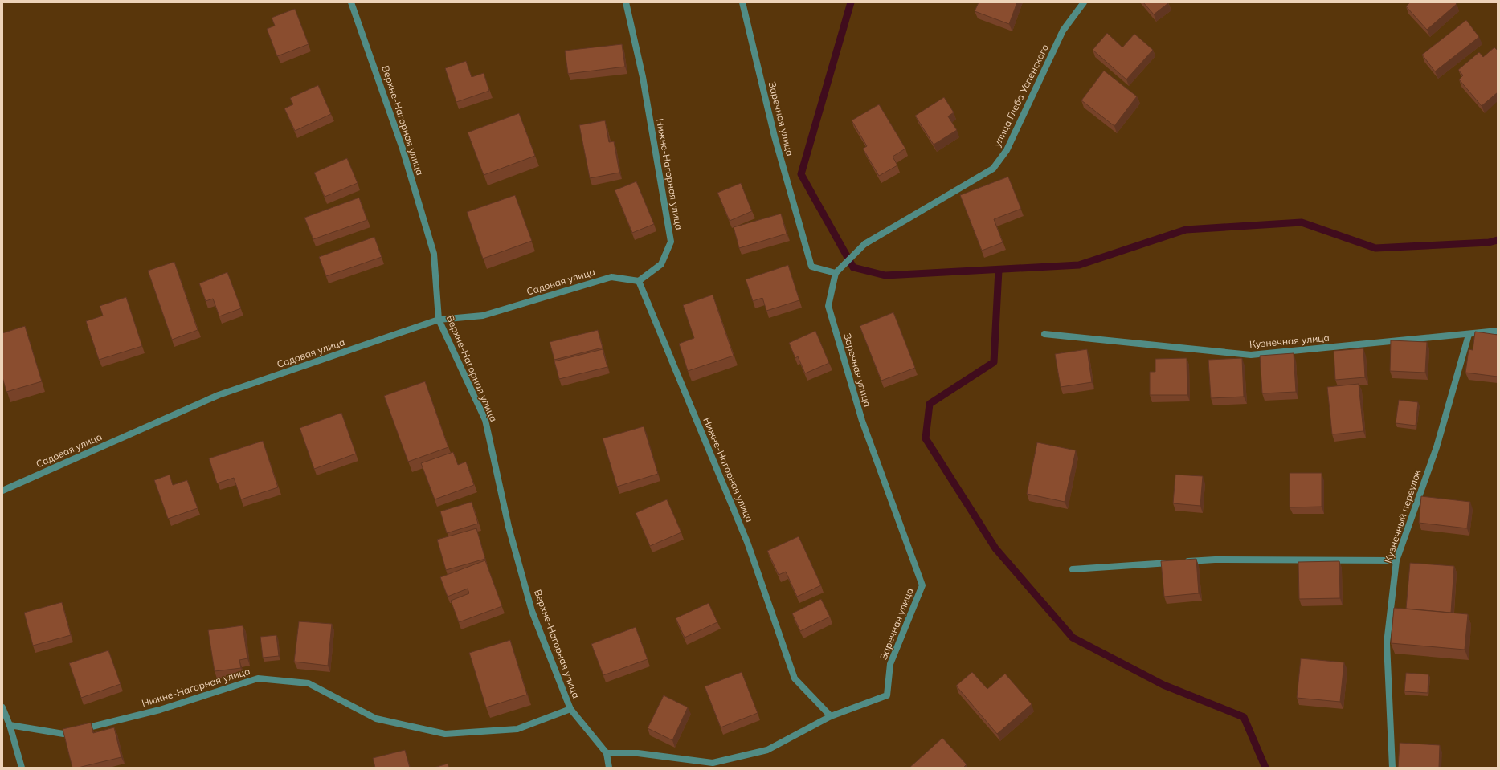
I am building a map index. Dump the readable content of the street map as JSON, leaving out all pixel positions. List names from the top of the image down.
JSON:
{
  "streets": {
    "street": [
      "улица Глеба Успенского",
      "Заречная улица",
      "Верхне-Нагорная улица",
      "Нижне-Нагорная улица",
      "Садовая улица",
      "Кузнечная улица",
      "Кузнечный переулок"
    ]
  },
  "crossings": [
    ["улица Глеба Успенского", "Заречная улица"],
    ["Заречная улица", "Нижне-Нагорная улица"],
    ["Верхне-Нагорная улица", "Нижне-Нагорная улица"],
    ["Верхне-Нагорная улица", "Садовая улица"],
    ["Нижне-Нагорная улица", "Садовая улица"],
    ["Кузнечная улица", "Кузнечный переулок"]
  ]
}
